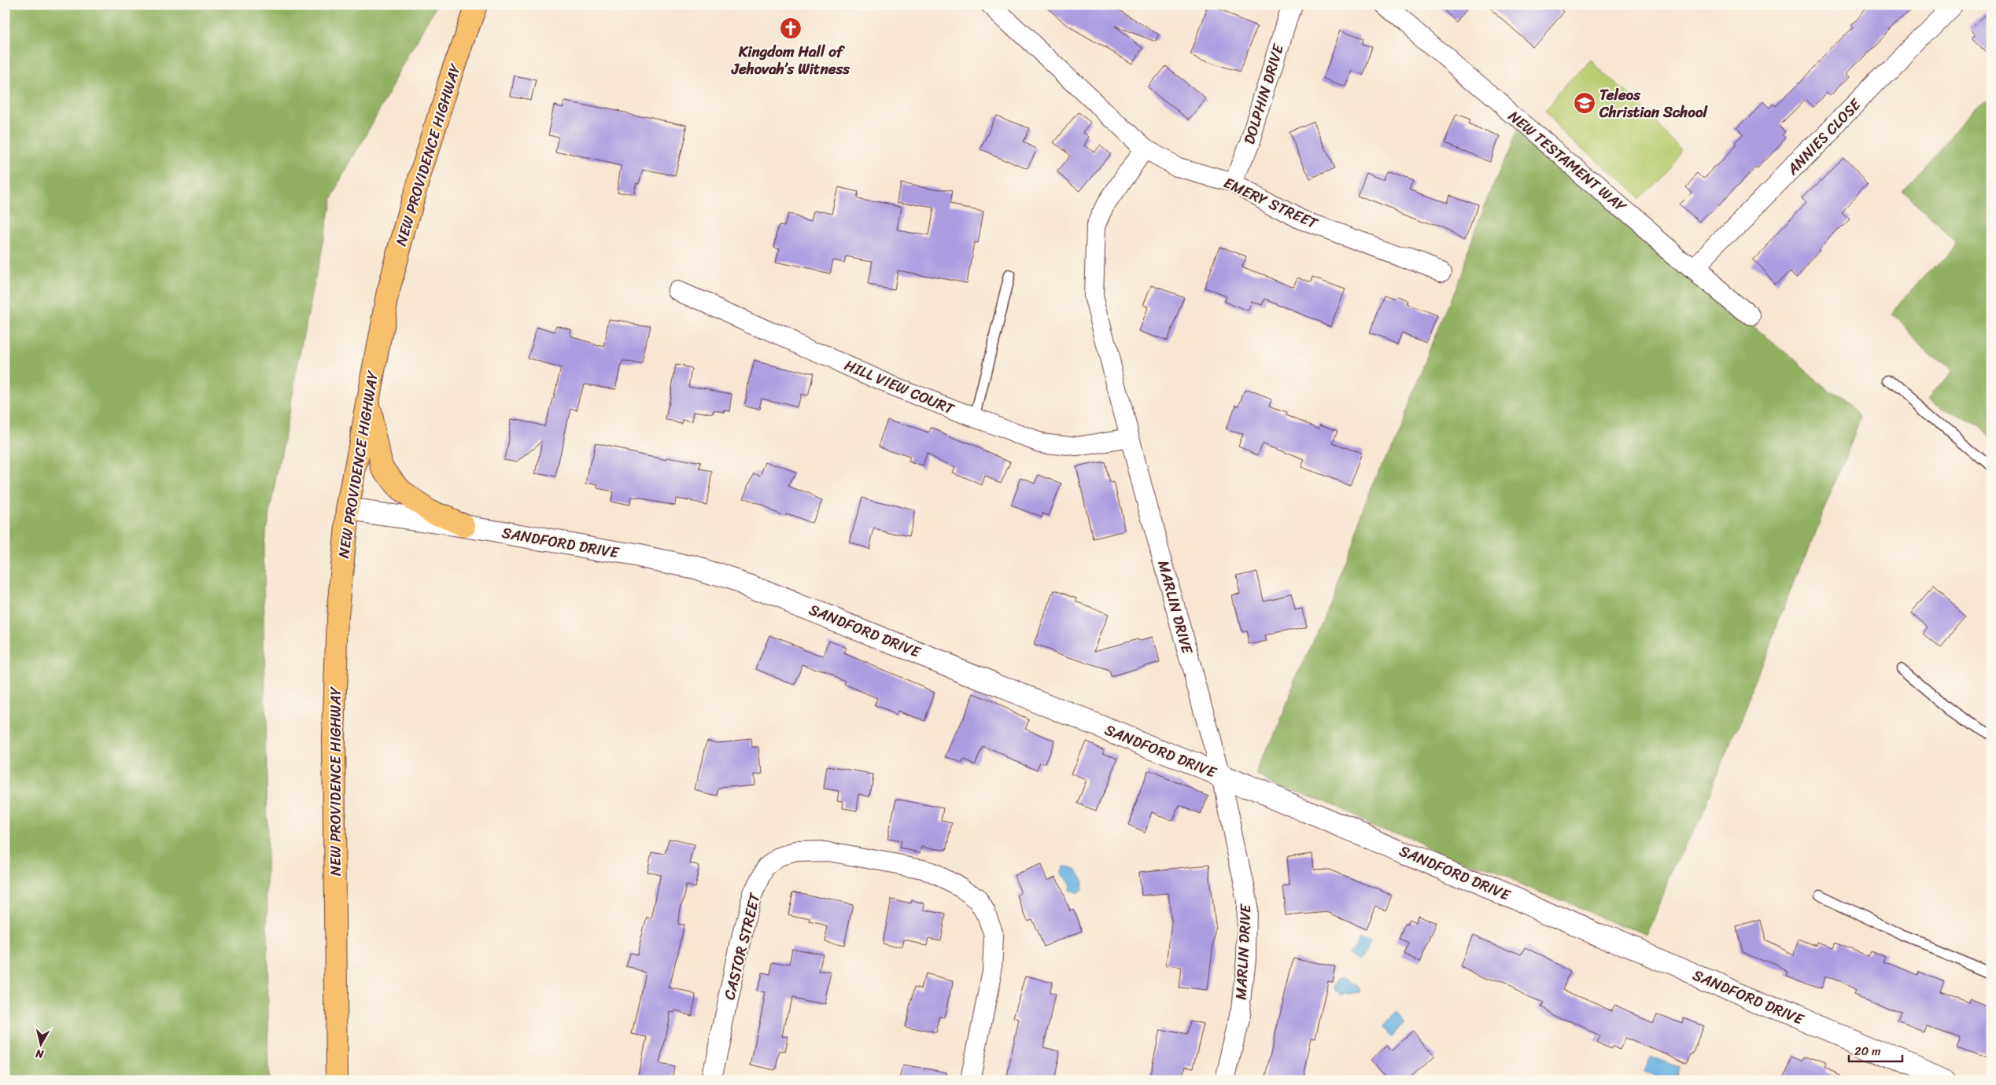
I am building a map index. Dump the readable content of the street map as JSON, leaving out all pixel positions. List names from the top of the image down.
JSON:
{
  "streets": {
    "highway": ["NEW PROVIDENCE HIGHWAY"],
    "street": [
      "DOLPHIN DRIVE",
      "ANNIES CLOSE",
      "NEW TESTAMENT WAY",
      "EMERY STREET",
      "HILL VIEW COURT",
      "SANDFORD DRIVE",
      "MARLIN DRIVE",
      "CASTOR STREET"
    ]
  },
  "crossings": [
    ["DOLPHIN DRIVE", "EMERY STREET"],
    ["ANNIES CLOSE", "NEW TESTAMENT WAY"],
    ["NEW PROVIDENCE HIGHWAY", "SANDFORD DRIVE"],
    ["EMERY STREET", "MARLIN DRIVE"],
    ["HILL VIEW COURT", "MARLIN DRIVE"],
    ["SANDFORD DRIVE", "MARLIN DRIVE"]
  ],
  "places": {
    "church": ["Kingdom Hall of Jehovah’s Witness"],
    "school or university": ["Teleos Christian School"]
  },
  "scale_bar": "20 m",
  "north": "bottom"
}
